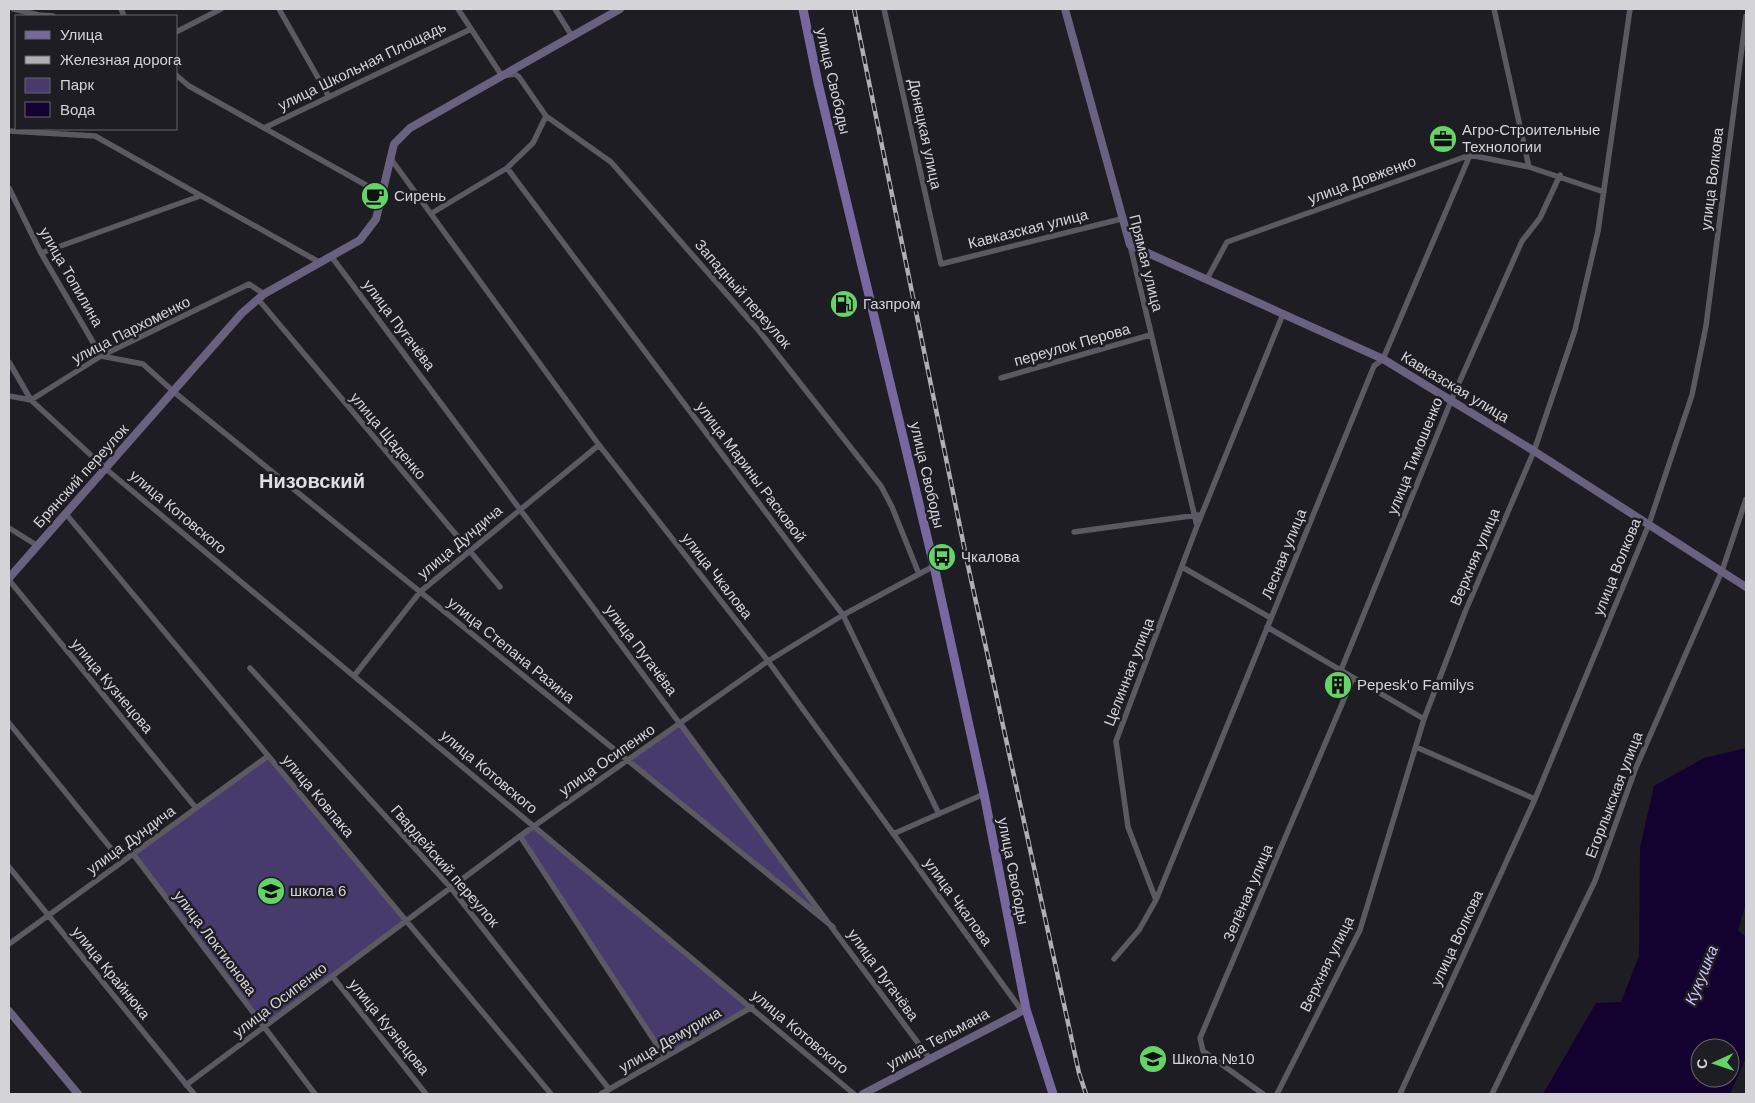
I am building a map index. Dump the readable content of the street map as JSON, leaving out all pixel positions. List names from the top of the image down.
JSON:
{
  "streets": {
    "main road": [
      "улица Свободы",
      "Кавказская улица",
      "Прямая улица",
      "Брянский переулок",
      "улица Тельмана"
    ],
    "street": [
      "улица Школьная Площадь",
      "Донецкая улица",
      "улица Волкова",
      "улица Довженко",
      "улица Топилина",
      "Западный переулок",
      "улица Пугачёва",
      "улица Пархоменко",
      "переулок Перова",
      "улица Щаденко",
      "улица Тимошенко",
      "улица Марины Расковой",
      "улица Котовского",
      "улица Дундича",
      "Лесная улица",
      "Верхняя улица",
      "улица Чкалова",
      "улица Степана Разина",
      "Целинная улица",
      "улица Кузнецова",
      "улица Осипенко",
      "Егорлыкская улица",
      "улица Ковпака",
      "Гвардейский переулок",
      "Зелёная улица",
      "улица Локтионова",
      "улица Крайнюка",
      "улица Демурина"
    ]
  },
  "crossings": [
    ["улица Свободы", "улица Чкалова"],
    ["улица Свободы", "улица Осипенко"],
    ["улица Свободы", "улица Тельмана"],
    ["Донецкая улица", "Кавказская улица"],
    ["улица Волкова", "Кавказская улица"],
    ["улица Довженко", "Кавказская улица"],
    ["улица Довженко", "Лесная улица"],
    ["Кавказская улица", "Прямая улица"],
    ["Кавказская улица", "улица Тимошенко"],
    ["Кавказская улица", "Лесная улица"],
    ["Кавказская улица", "Верхняя улица"],
    ["Кавказская улица", "Целинная улица"],
    ["Кавказская улица", "Егорлыкская улица"],
    ["Прямая улица", "переулок Перова"],
    ["Прямая улица", "Целинная улица"],
    ["улица Топилина", "улица Пархоменко"],
    ["Западный переулок", "улица Осипенко"],
    ["улица Пугачёва", "улица Дундича"],
    ["улица Пугачёва", "улица Степана Разина"],
    ["улица Пугачёва", "улица Осипенко"],
    ["улица Пугачёва", "улица Тельмана"],
    ["улица Пархоменко", "улица Щаденко"],
    ["улица Пархоменко", "улица Котовского"],
    ["улица Щаденко", "улица Дундича"],
    ["улица Марины Расковой", "улица Осипенко"],
    ["Брянский переулок", "улица Котовского"],
    ["Брянский переулок", "улица Степана Разина"],
    ["Брянский переулок", "улица Кузнецова"],
    ["Брянский переулок", "улица Ковпака"],
    ["улица Котовского", "улица Дундича"],
    ["улица Котовского", "улица Осипенко"],
    ["улица Котовского", "улица Демурина"],
    ["улица Дундича", "улица Чкалова"],
    ["улица Дундича", "улица Степана Разина"],
    ["улица Дундича", "улица Кузнецова"],
    ["улица Дундича", "улица Ковпака"],
    ["улица Дундича", "улица Локтионова"],
    ["улица Дундича", "улица Крайнюка"],
    ["Лесная улица", "Целинная улица"],
    ["улица Чкалова", "улица Осипенко"],
    ["улица Чкалова", "улица Тельмана"],
    ["улица Степана Разина", "улица Осипенко"],
    ["улица Кузнецова", "улица Осипенко"],
    ["улица Осипенко", "улица Ковпака"],
    ["улица Осипенко", "Гвардейский переулок"],
    ["улица Осипенко", "улица Локтионова"],
    ["улица Осипенко", "улица Крайнюка"],
    ["Гвардейский переулок", "улица Демурина"]
  ],
  "districts": ["Низовский"],
  "water": ["Кукушка"],
  "places": {
    "office": ["Агро-Строительные Технологии"],
    "cafe": ["Сирень"],
    "fuel station": ["Газпром"],
    "bus stop": ["Чкалова"],
    "building": ["Pepesk'o Familys"],
    "school or university": ["школа 6", "Школа №10"]
  },
  "legend": [
    "Улица",
    "Железная дорога",
    "Парк",
    "Вода"
  ],
  "north": "left"
}
